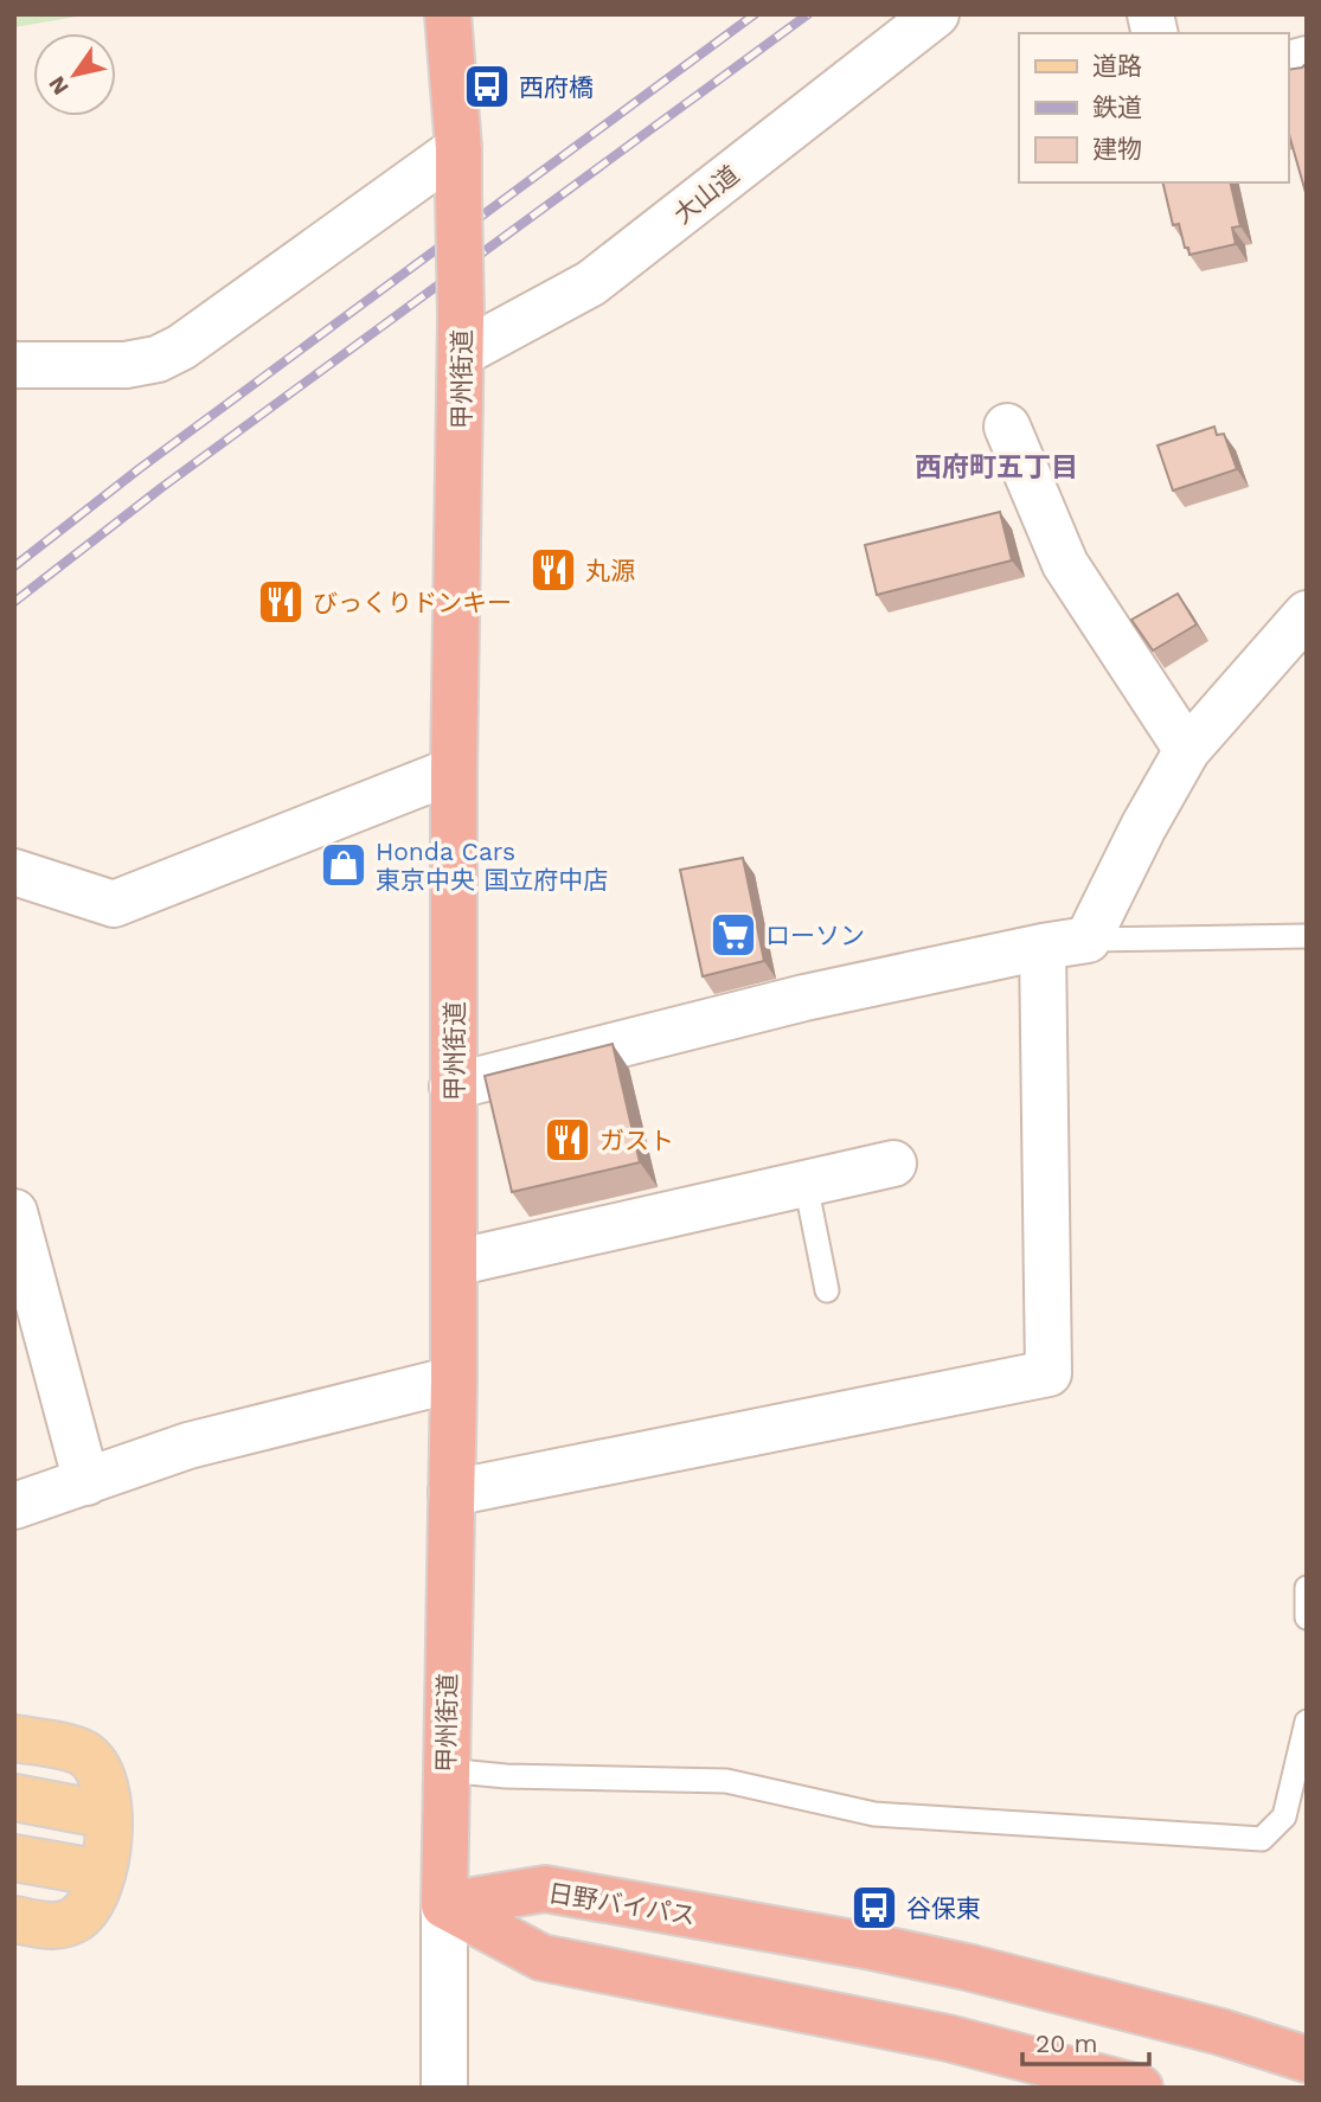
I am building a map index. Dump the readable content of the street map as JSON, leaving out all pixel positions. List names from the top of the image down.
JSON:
{
  "streets": {
    "highway": ["甲州街道", "日野バイパス"],
    "street": ["大山道"]
  },
  "crossings": [
    ["大山道", "甲州街道"],
    ["甲州街道", "日野バイパス"]
  ],
  "districts": ["西府町五丁目"],
  "places": {
    "bus stop": ["西府橋", "谷保東"],
    "restaurant": ["丸源", "びっくりドンキー", "ガスト"],
    "shop": ["Honda Cars 東京中央 国立府中店"],
    "supermarket": ["ローソン"]
  },
  "legend": ["道路", "鉄道", "建物"],
  "scale_bar": "20 m",
  "north": "bottom left"
}
